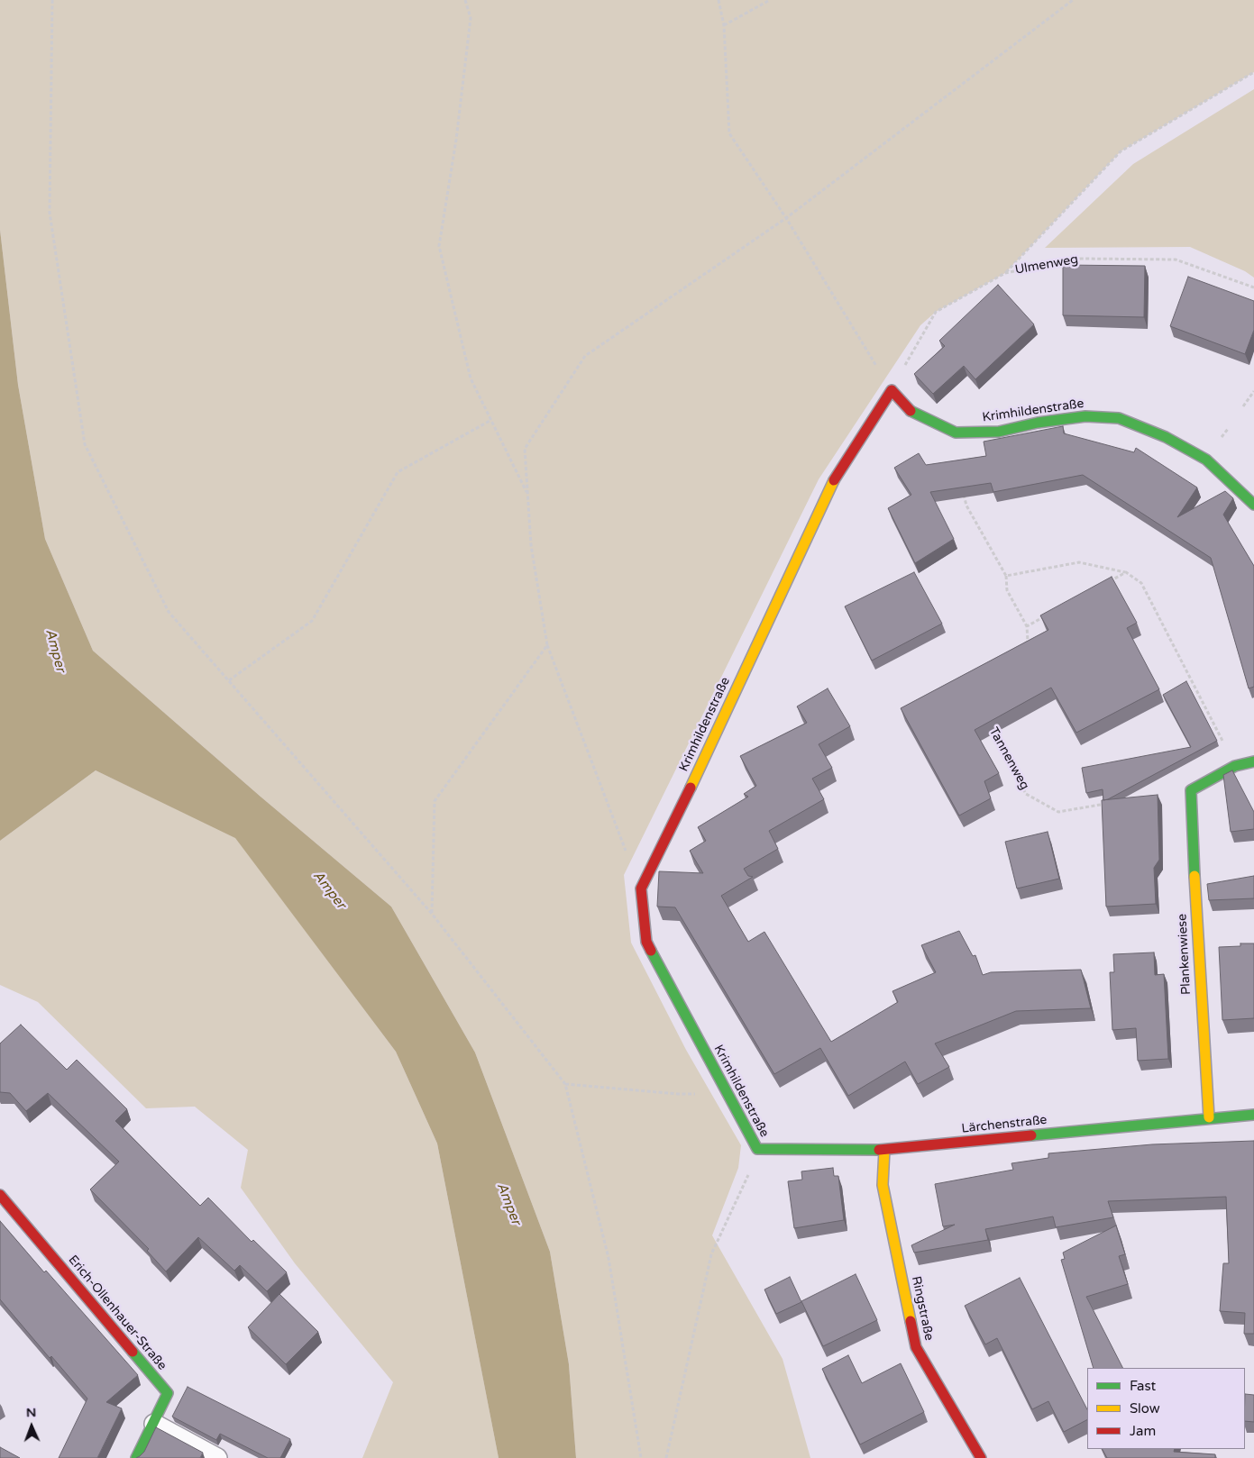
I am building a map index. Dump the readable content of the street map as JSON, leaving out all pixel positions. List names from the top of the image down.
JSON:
{
  "streets": {
    "street": [
      "Krimhildenstraße",
      "Plankenwiese",
      "Lärchenstraße",
      "Ringstraße",
      "Erich-Ollenhauer-Straße"
    ],
    "path": ["Ulmenweg", "Tannenweg"]
  },
  "crossings": [
    ["Ulmenweg", "Krimhildenstraße"],
    ["Krimhildenstraße", "Lärchenstraße"],
    ["Plankenwiese", "Lärchenstraße"],
    ["Lärchenstraße", "Ringstraße"]
  ],
  "water": ["Amper"],
  "legend": ["Fast", "Slow", "Jam"],
  "north": "top"
}
